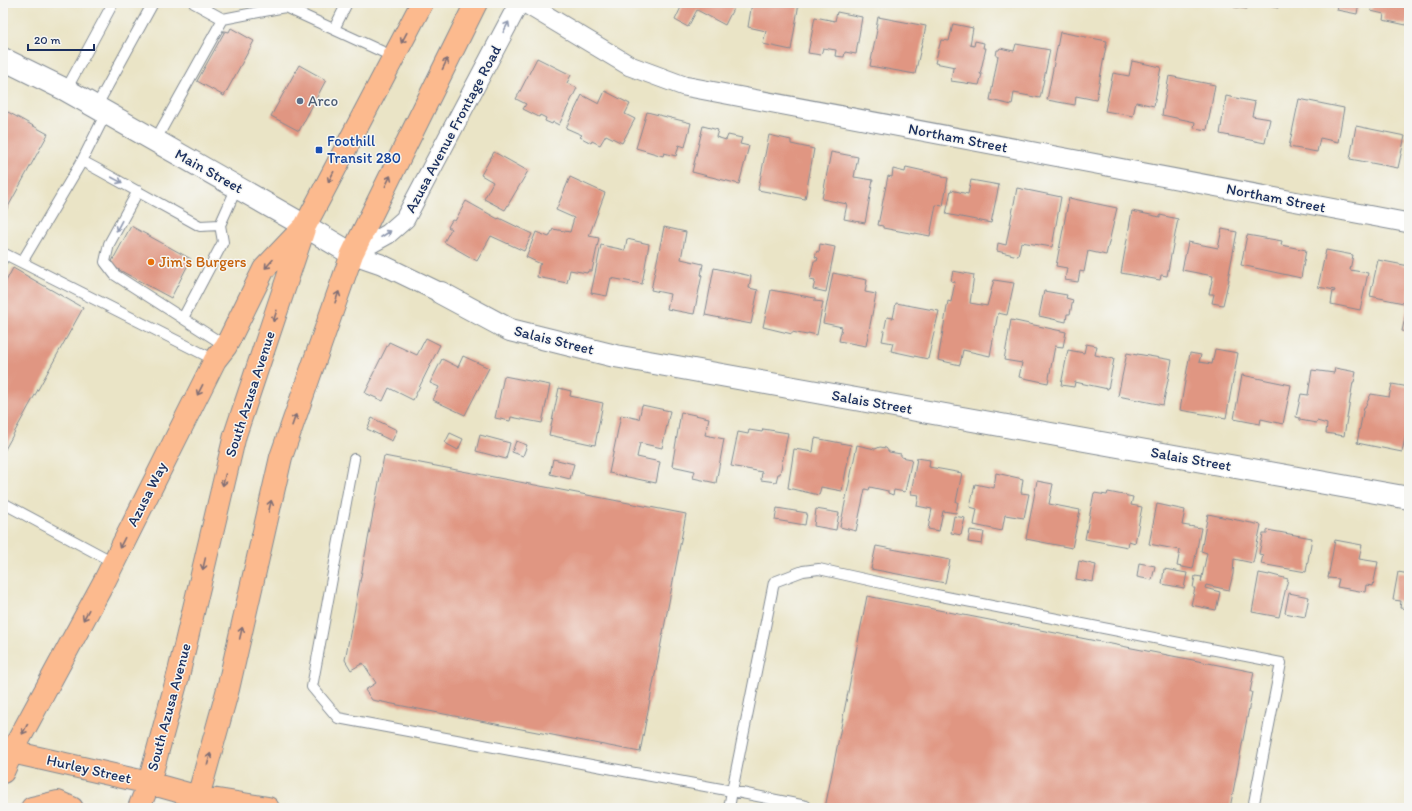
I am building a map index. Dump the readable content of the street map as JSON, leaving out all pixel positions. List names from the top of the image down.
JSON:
{
  "streets": {
    "main road": ["South Azusa Avenue", "Azusa Way", "Hurley Street"],
    "street": [
      "Azusa Avenue Frontage Road",
      "Northam Street",
      "Main Street",
      "Salais Street"
    ]
  },
  "crossings": [
    ["Azusa Avenue Frontage Road", "Main Street"],
    ["Azusa Avenue Frontage Road", "Salais Street"],
    ["Main Street", "Salais Street"],
    ["Main Street", "South Azusa Avenue"],
    ["Main Street", "Azusa Way"],
    ["South Azusa Avenue", "Azusa Way"],
    ["South Azusa Avenue", "Hurley Street"],
    ["Azusa Way", "Hurley Street"]
  ],
  "one_way": ["Azusa Avenue Frontage Road"],
  "places": {
    "other": ["Arco", "Jim's Burgers"],
    "transit": ["Foothill Transit 280"]
  },
  "scale_bar": "20 m"
}
